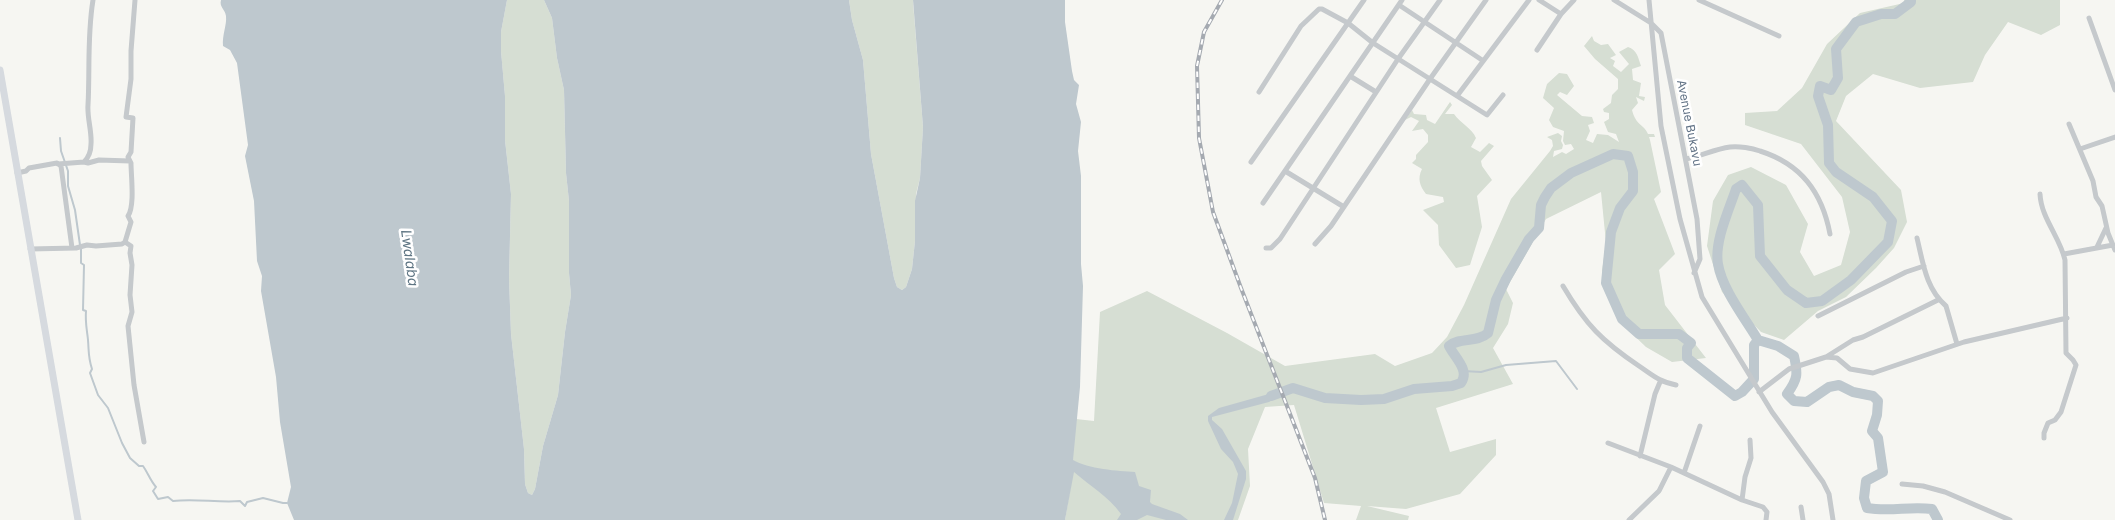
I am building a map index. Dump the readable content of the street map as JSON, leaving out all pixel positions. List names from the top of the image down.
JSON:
{
  "streets": {
    "street": ["Avenue Bukavu"]
  },
  "water": ["Lwalaba"]
}
